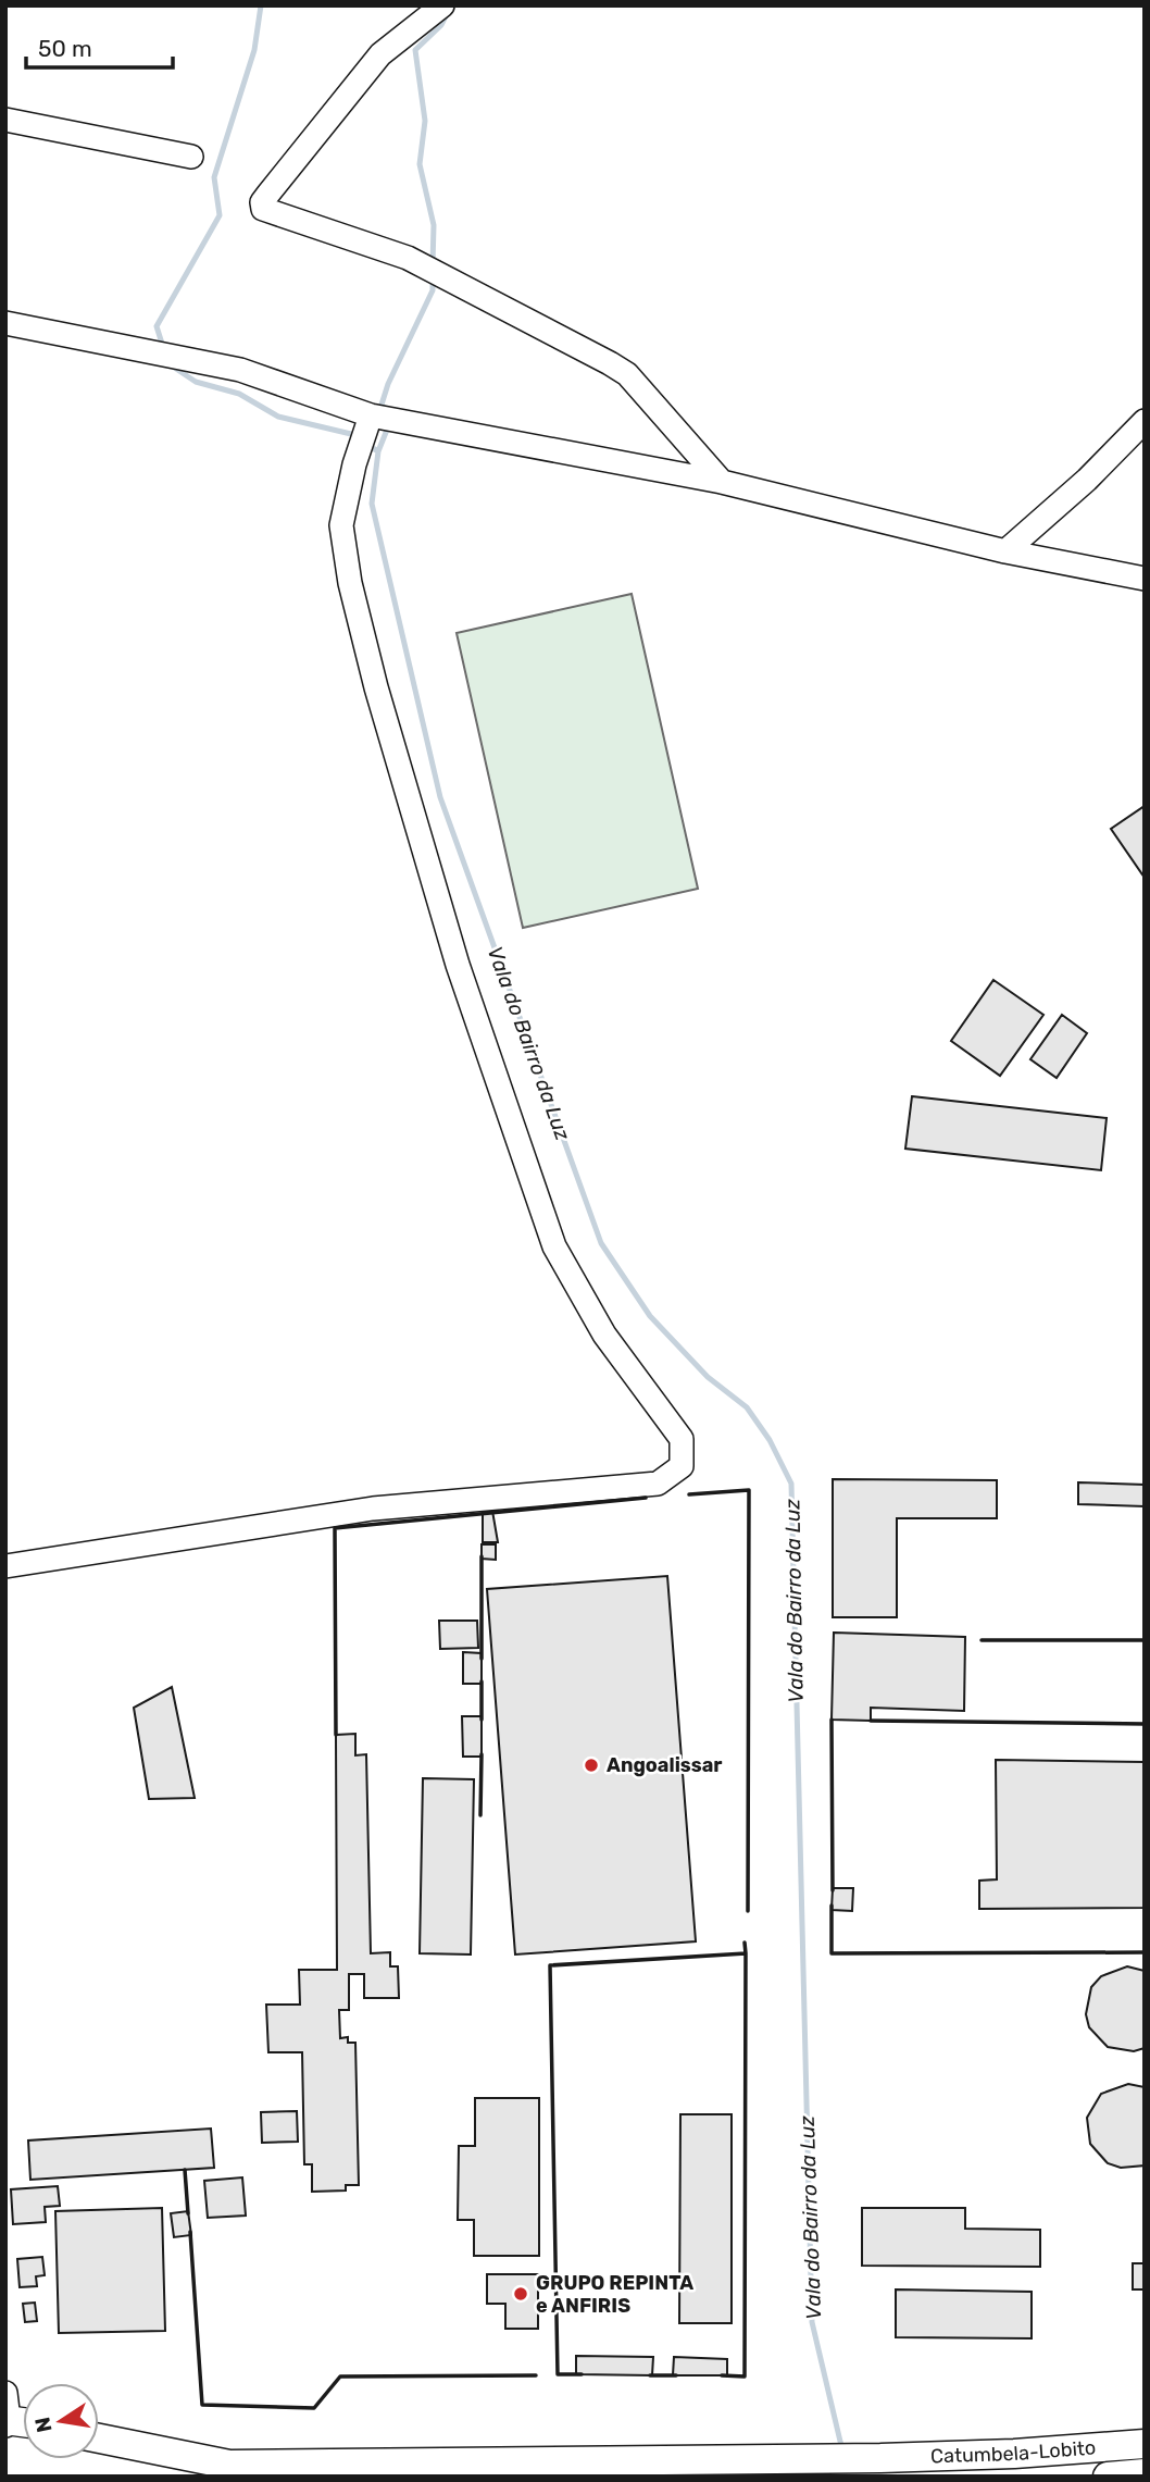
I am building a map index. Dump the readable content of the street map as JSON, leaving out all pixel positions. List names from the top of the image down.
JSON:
{
  "streets": {
    "main road": ["Catumbela-Lobito"]
  },
  "water": ["Vala do Bairro da Luz"],
  "places": ["Angoalissar", "GRUPO REPINTA e ANFIRIS"],
  "scale_bar": "50 m",
  "north": "left"
}
